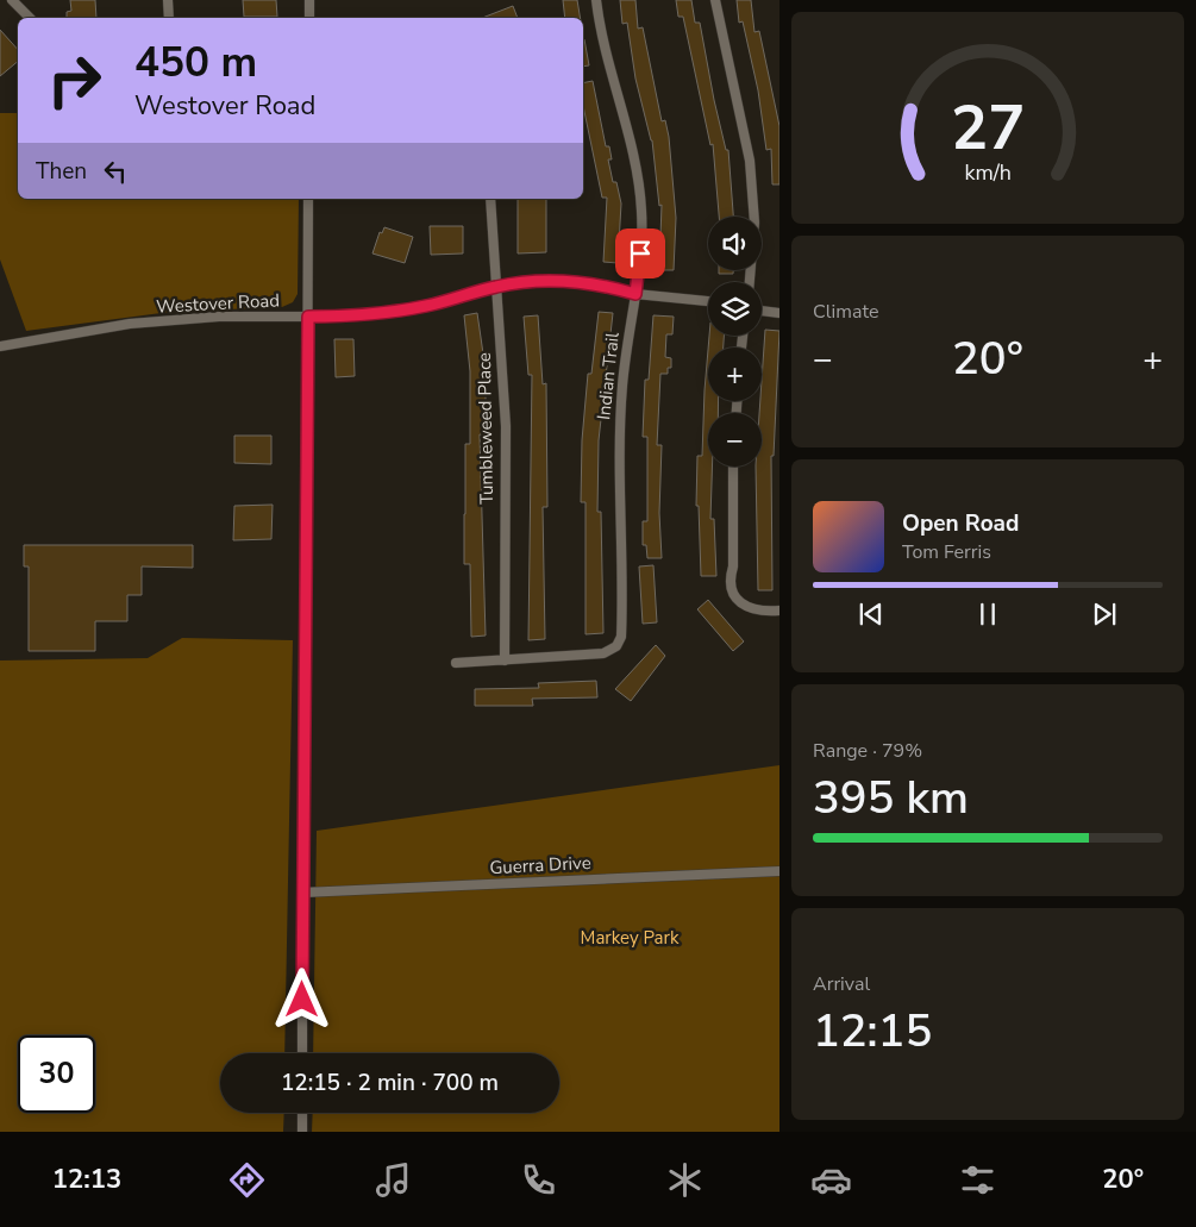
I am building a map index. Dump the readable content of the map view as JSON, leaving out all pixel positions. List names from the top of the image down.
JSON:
{
  "streets": {
    "street": [
      "Westover Road",
      "Indian Trail",
      "Tumbleweed Place",
      "Guerra Drive"
    ]
  },
  "crossings": [
    ["Westover Road", "Indian Trail"],
    ["Westover Road", "Tumbleweed Place"],
    ["Indian Trail", "Tumbleweed Place"]
  ],
  "parks": ["Markey Park"],
  "page": {
    "turn": ["450 m", "Westover Road"],
    "then": "Then",
    "map_buttons": ["+", "−"],
    "tile": [
      "Climate",
      ["Range · 79%", "395 km"],
      ["Arrival", "12:15"]
    ],
    "heat": ["−", "20°", "+"],
    "song": ["Open Road", "Tom Ferris"],
    "limit": "30",
    "trip": "12:15 · 2 min · 700 m",
    "tabs": ["12:13", "20°"],
    "gauge": ["27", "km/h"]
  }
}
